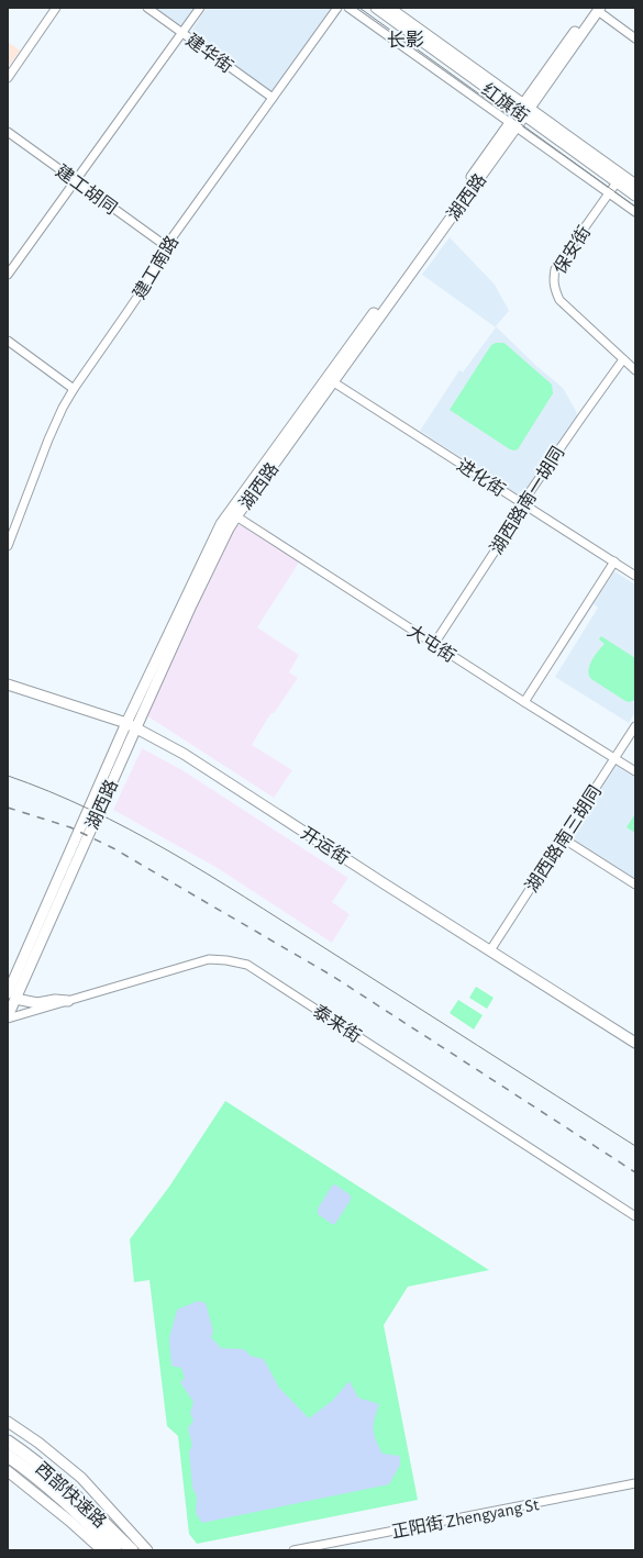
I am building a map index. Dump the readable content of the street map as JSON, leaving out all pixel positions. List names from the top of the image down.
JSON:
{
  "streets": {
    "highway": ["西部快速路"],
    "main road": ["红旗街", "湖西路", "开运街"],
    "street": [
      "建华街",
      "建工胡同",
      "保安街",
      "建工南路",
      "进化街",
      "湖西路南一胡同",
      "大屯街",
      "湖西路南三胡同",
      "泰来街",
      "正阳街 Zhengyang St"
    ]
  },
  "crossings": [
    ["建华街", "建工南路"],
    ["红旗街", "湖西路"],
    ["红旗街", "保安街"],
    ["建工胡同", "建工南路"],
    ["湖西路", "进化街"],
    ["湖西路", "大屯街"],
    ["湖西路", "开运街"],
    ["湖西路", "泰来街"],
    ["保安街", "湖西路南一胡同"],
    ["进化街", "湖西路南一胡同"],
    ["湖西路南一胡同", "大屯街"],
    ["大屯街", "湖西路南三胡同"],
    ["湖西路南三胡同", "开运街"]
  ],
  "districts": ["长影"]
}
